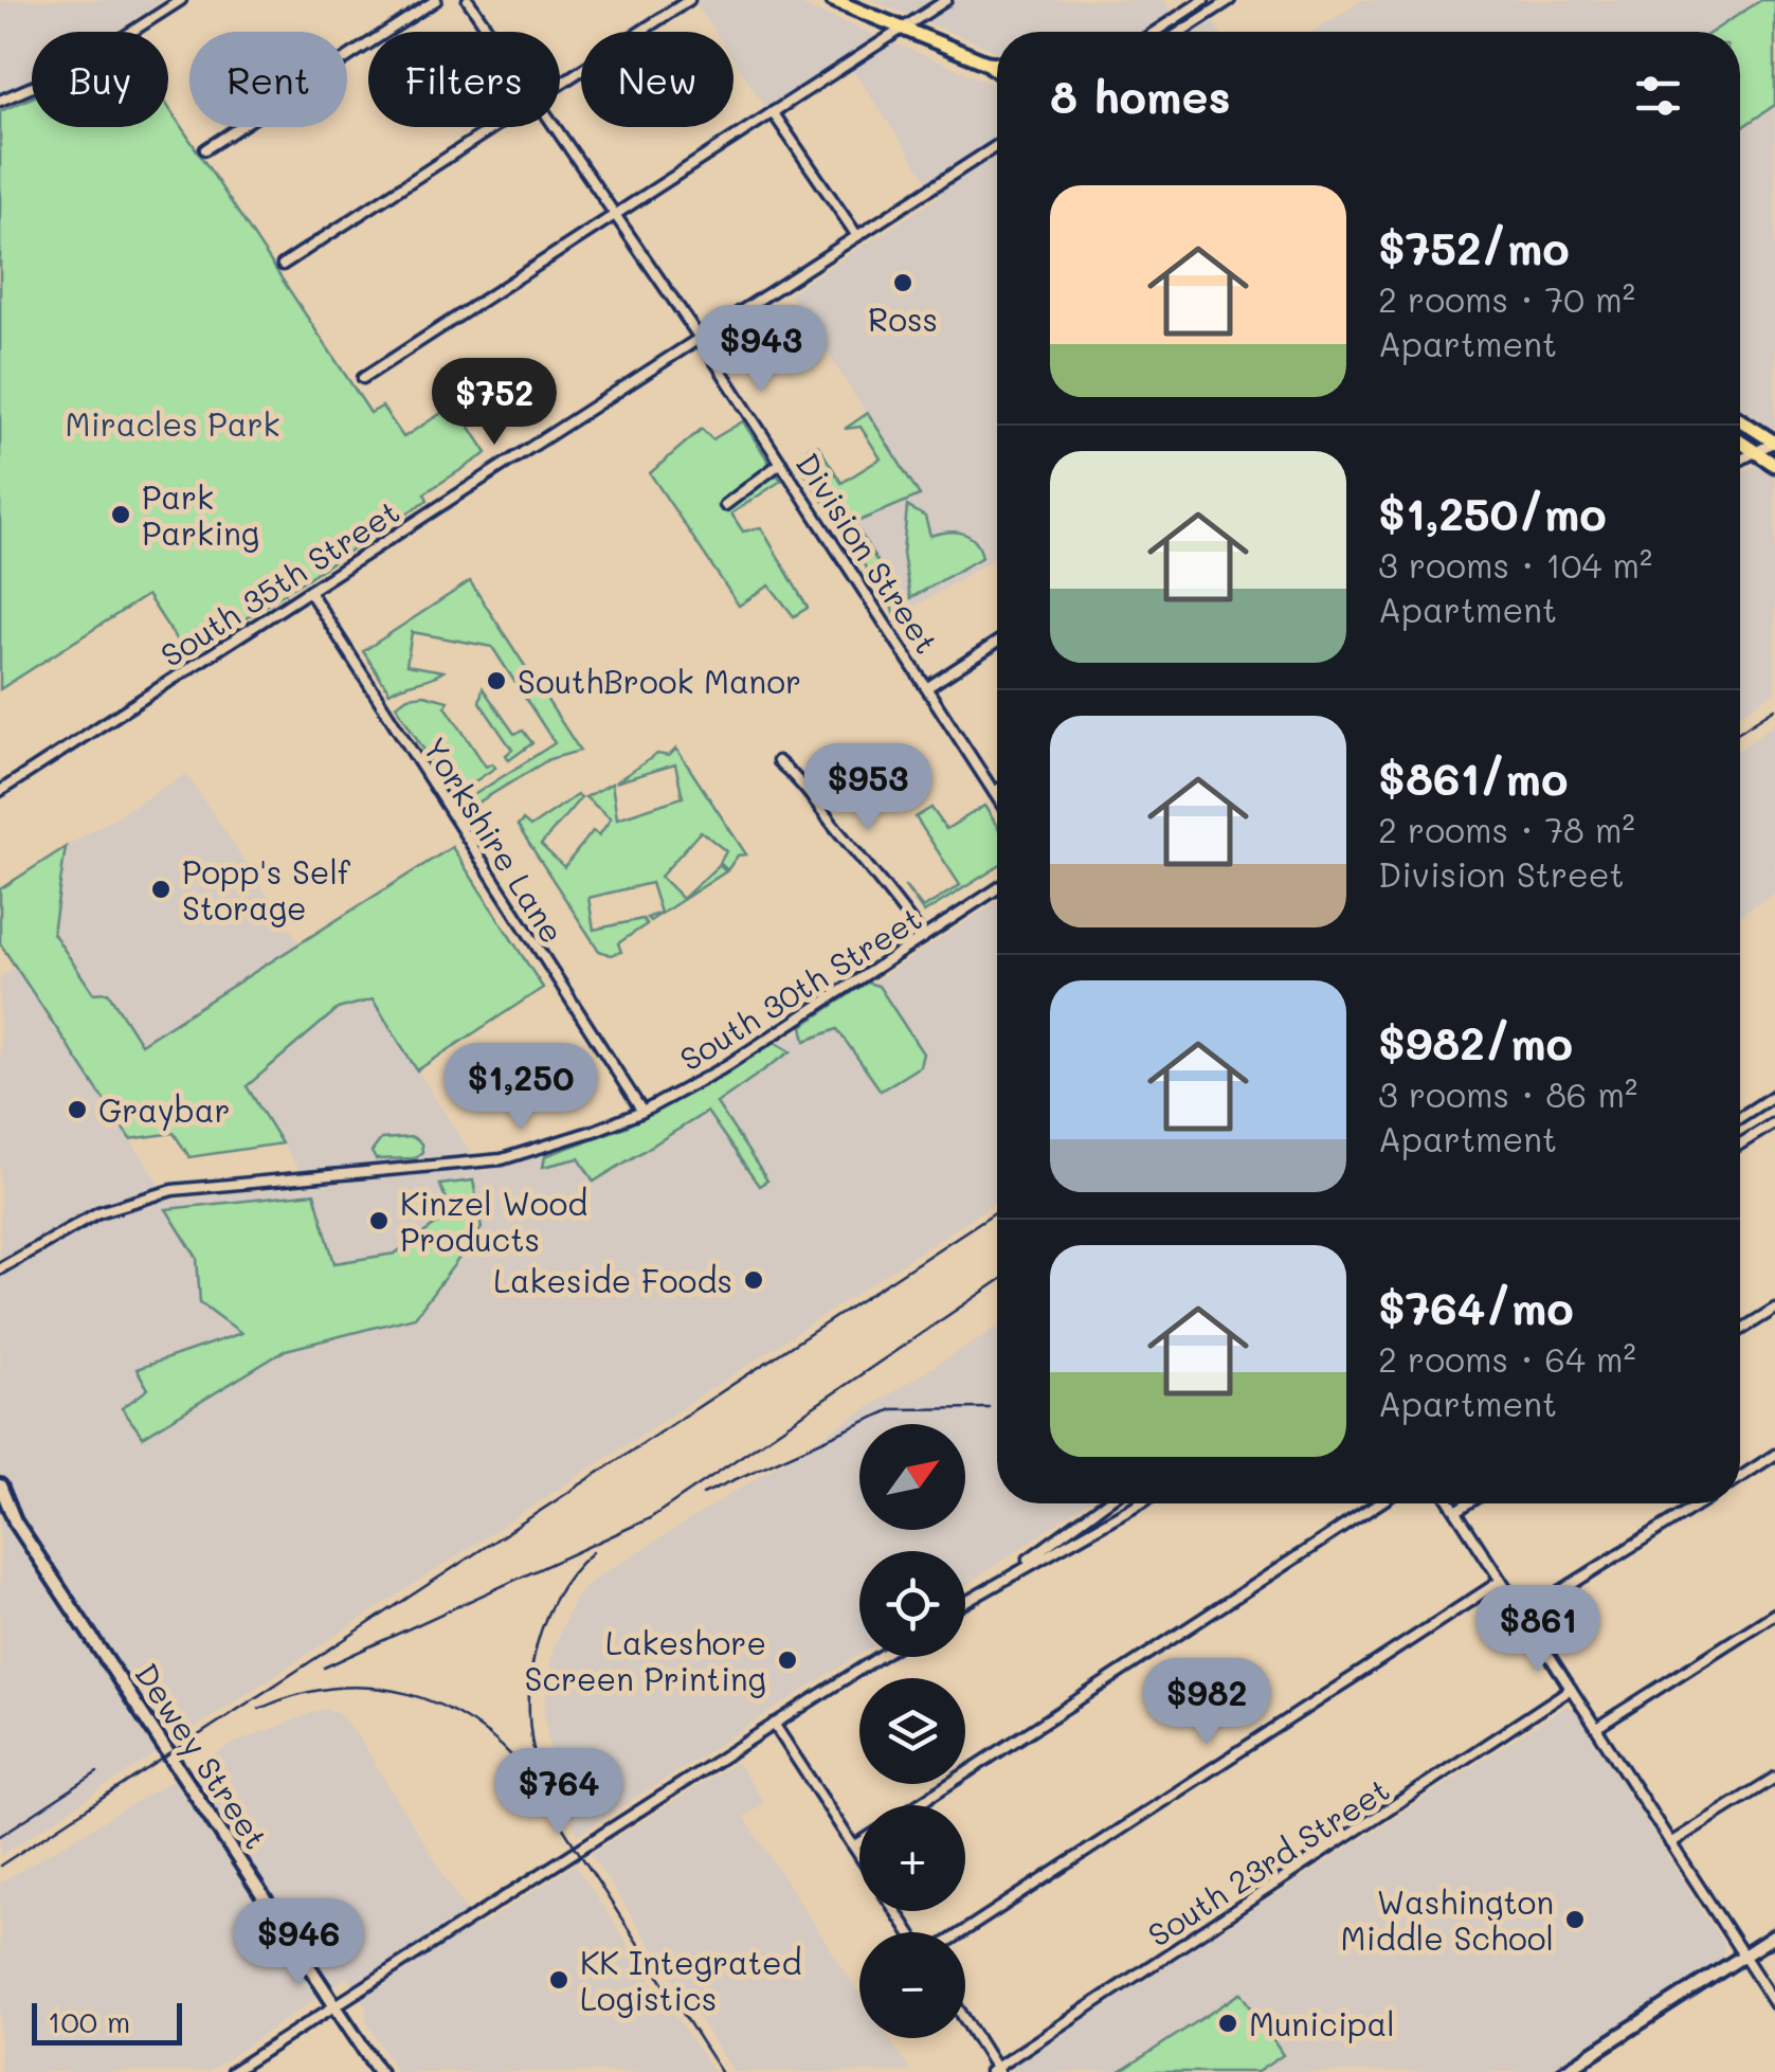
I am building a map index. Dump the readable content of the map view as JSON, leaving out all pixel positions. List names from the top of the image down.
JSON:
{
  "streets": {
    "street": [
      "Division Street",
      "South 35th Street",
      "Yorkshire Lane",
      "South 30th Street",
      "Dewey Street",
      "South 23rd Street"
    ]
  },
  "crossings": [
    ["Division Street", "South 35th Street"],
    ["South 35th Street", "Yorkshire Lane"],
    ["Yorkshire Lane", "South 30th Street"]
  ],
  "parks": ["Miracles Park"],
  "places": [
    "Ross",
    "Park Parking",
    "SouthBrook Manor",
    "Popp's Self Storage",
    "Graybar",
    "Kinzel Wood Products",
    "Lakeside Foods",
    "Lakeshore Screen Printing",
    "Washington Middle School",
    "KK Integrated Logistics",
    "Municipal"
  ],
  "scale_bar": "100 m",
  "north": "top right",
  "page": {
    "chip": [
      "Buy",
      "Rent",
      "Filters",
      "New"
    ],
    "heading": "8 homes",
    "list": [
      {
        "name": "$752/mo",
        "note": "2 rooms · 70 m² · Apartment"
      },
      {
        "name": "$1,250/mo",
        "note": "3 rooms · 104 m² · Apartment"
      },
      {
        "name": "$861/mo",
        "note": "2 rooms · 78 m² · Division Street"
      },
      {
        "name": "$982/mo",
        "note": "3 rooms · 86 m² · Apartment"
      },
      {
        "name": "$764/mo",
        "note": "2 rooms · 64 m² · Apartment"
      }
    ],
    "price": [
      "$943",
      "$752",
      "$953",
      "$1,250",
      "$861",
      "$982",
      "$764",
      "$946"
    ],
    "map_buttons": ["+", "−"],
    "scale": "100 m"
  }
}
